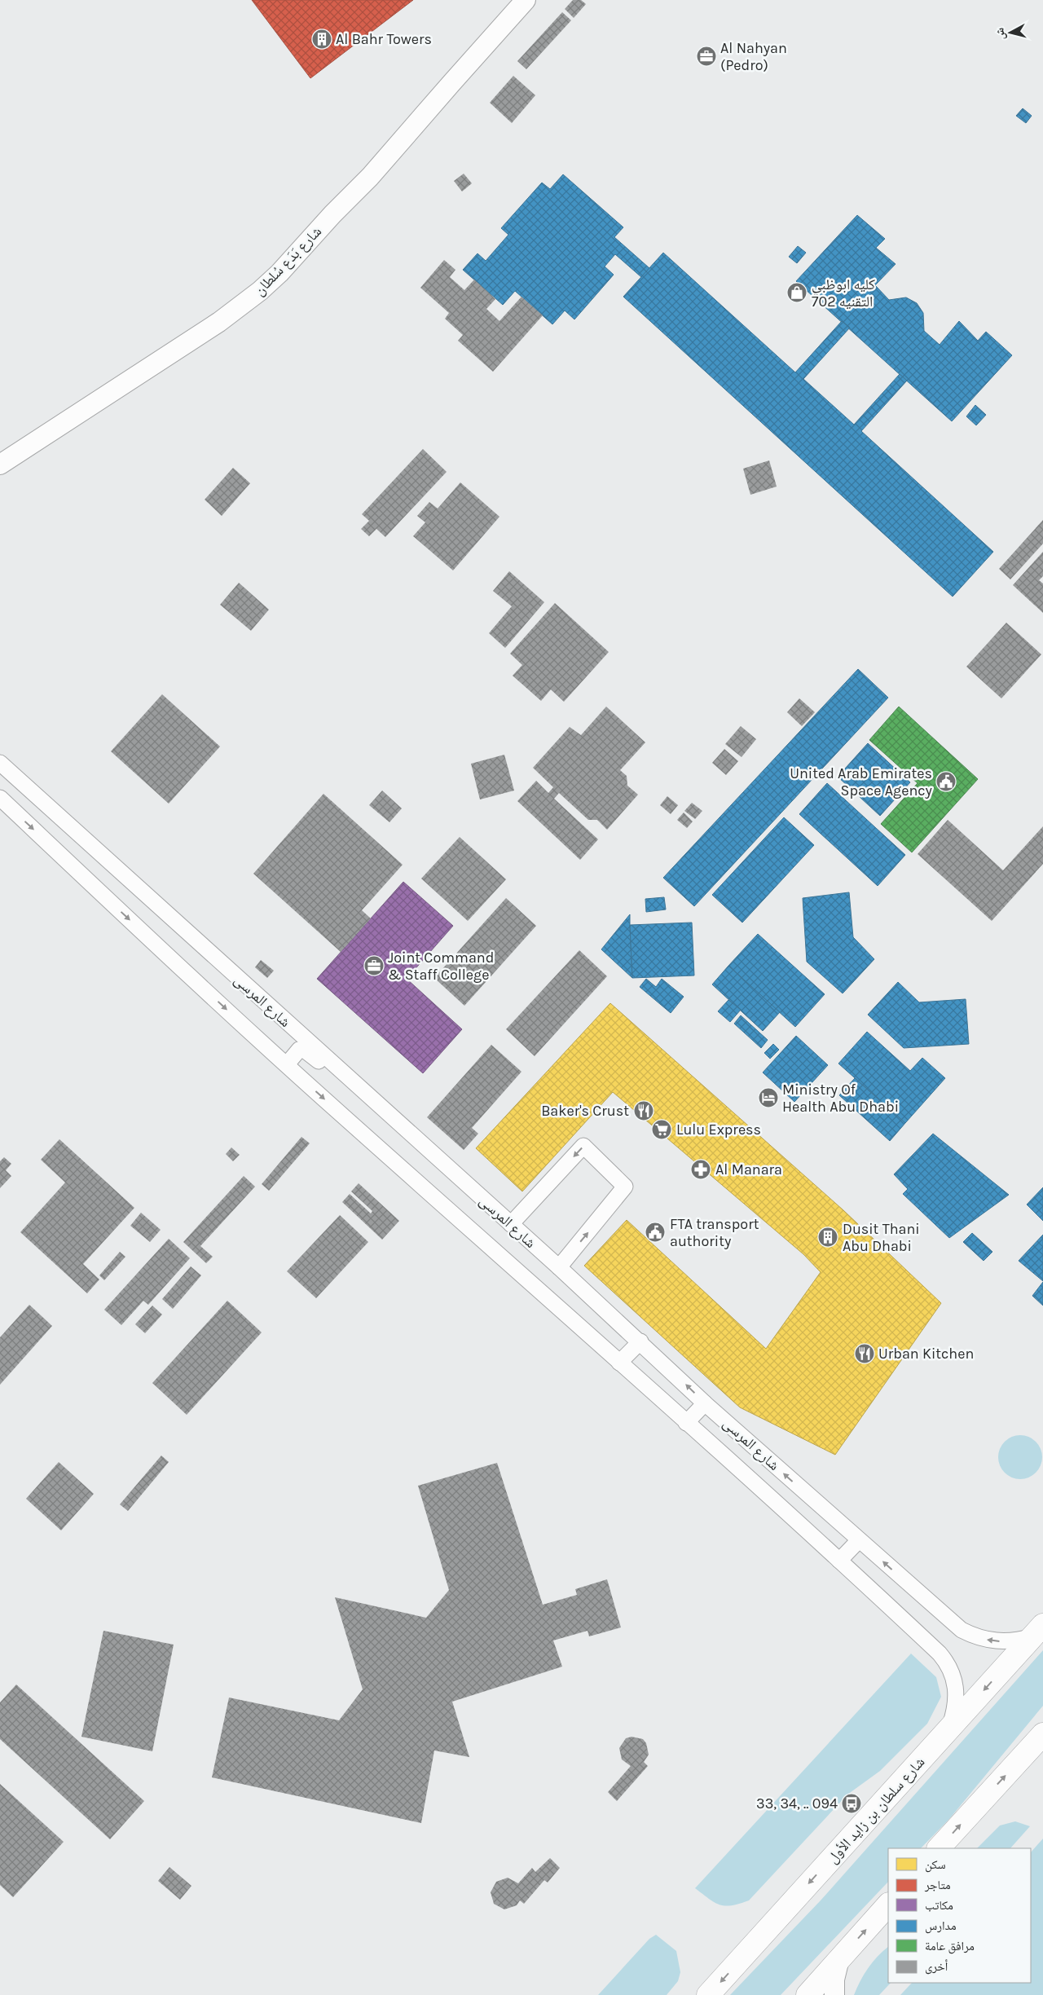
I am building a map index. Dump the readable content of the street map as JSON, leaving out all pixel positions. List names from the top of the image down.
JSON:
{
  "streets": {
    "main road": ["شارع سلطان بن زايد الأول"],
    "street": ["شارع بَدَع سُلطان", "شارع المرسى"]
  },
  "crossings": [
    ["شارع المرسى", "شارع سلطان بن زايد الأول"]
  ],
  "places": {
    "building": ["Al Bahr Towers", "Dusit Thani Abu Dhabi"],
    "office": ["Al Nahyan (Pedro)", "Joint Command & Staff College"],
    "shop": ["كليه ابوظبي التقنيه 702"],
    "public building": ["United Arab Emirates Space Agency", "FTA transport authority"],
    "hotel": ["Ministry Of Health Abu Dhabi"],
    "restaurant": ["Baker's Crust", "Urban Kitchen"],
    "supermarket": ["Lulu Express"],
    "pharmacy": ["Al Manara"],
    "bus stop": ["33, 34, .. 094"]
  },
  "legend": [
    "سكن",
    "متاجر",
    "مكاتب",
    "مدارس",
    "مرافق عامة",
    "أخرى"
  ],
  "north": "left"
}
